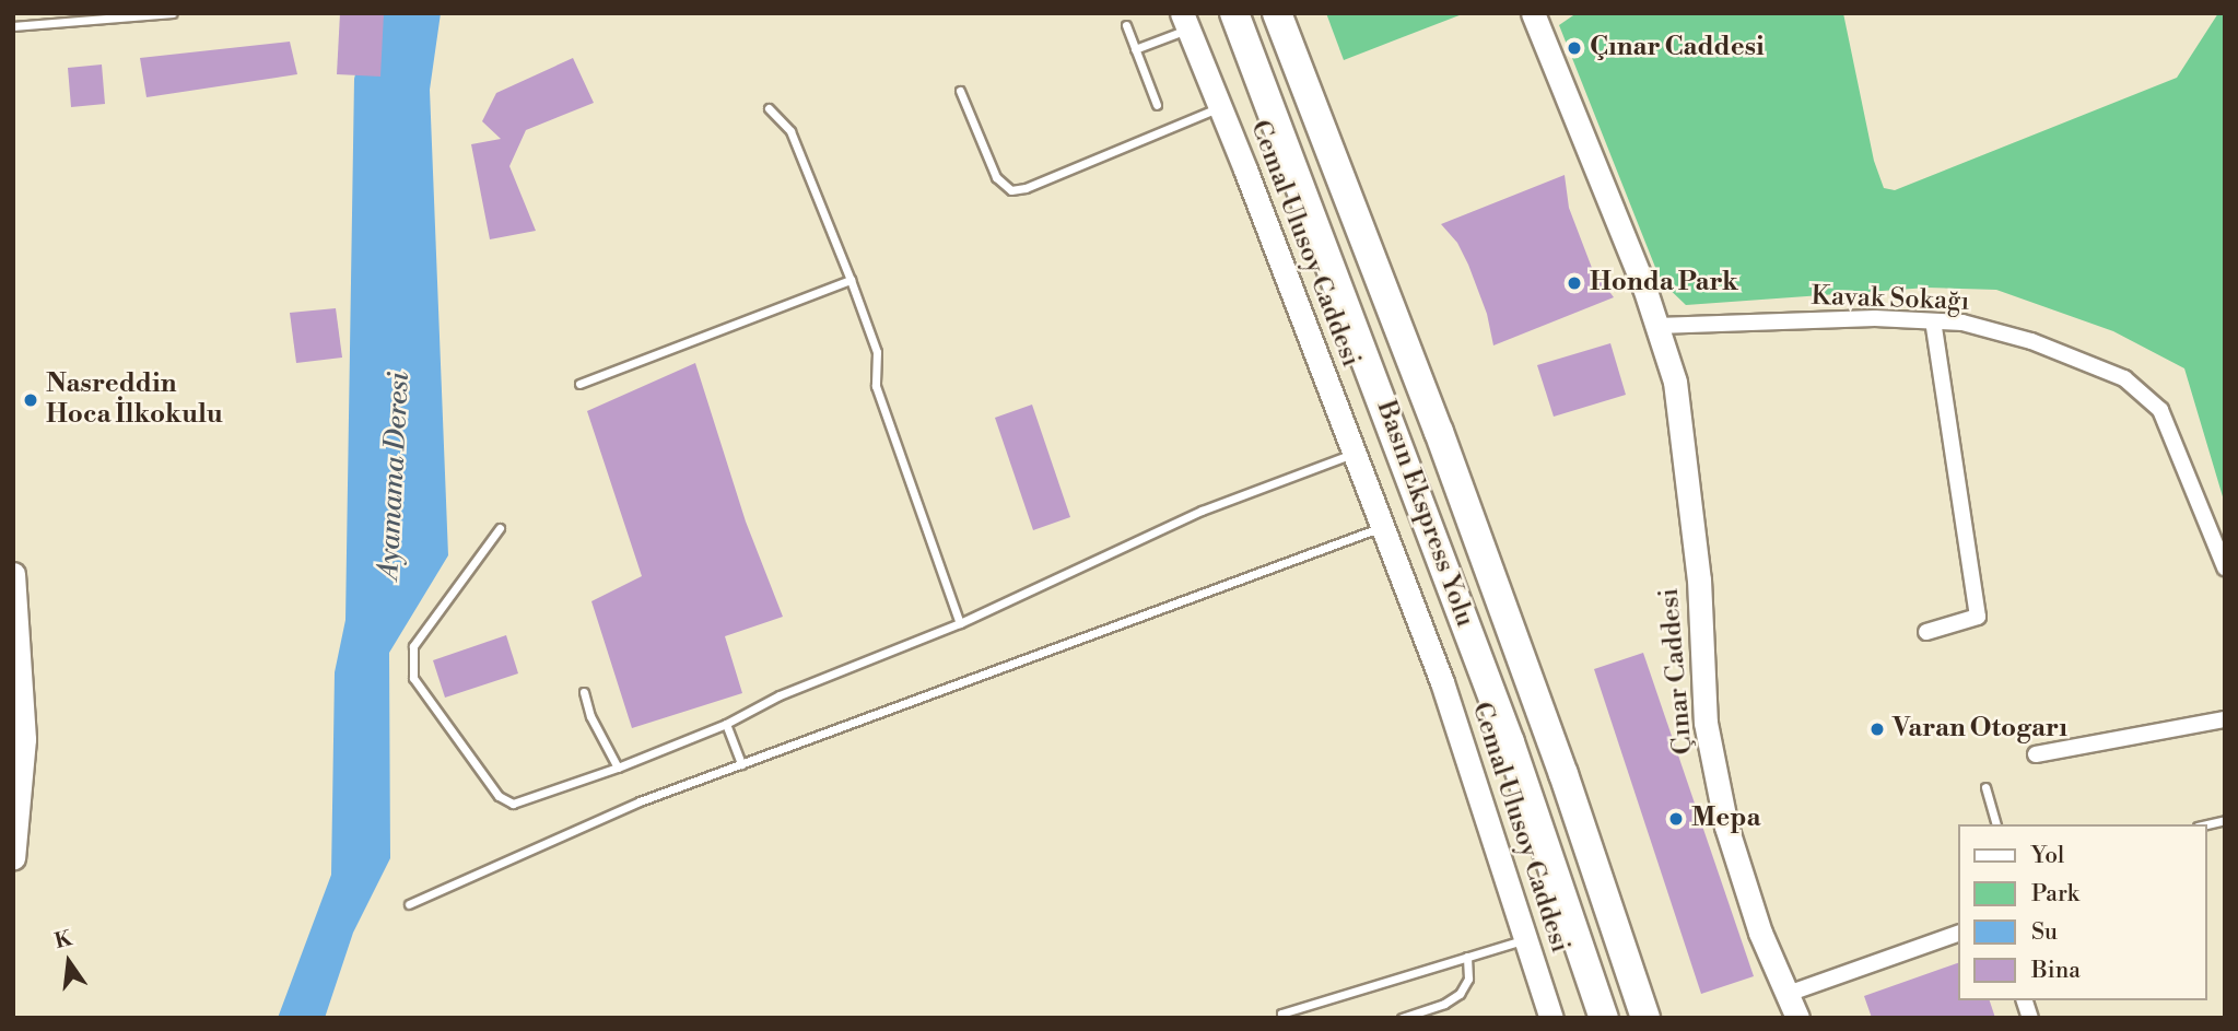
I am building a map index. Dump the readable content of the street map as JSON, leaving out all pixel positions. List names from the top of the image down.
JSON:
{
  "streets": {
    "highway": ["Basın Ekspress Yolu"],
    "main road": ["Cemal Ulusoy Caddesi", "Çınar Caddesi"],
    "street": ["Kavak Sokağı"]
  },
  "crossings": [
    ["Kavak Sokağı", "Çınar Caddesi"]
  ],
  "water": ["Ayamama Deresi"],
  "places": [
    "Çınar Caddesi",
    "Honda Park",
    "Nasreddin Hoca İlkokulu",
    "Varan Otogarı",
    "Mepa"
  ],
  "legend": [
    "Yol",
    "Park",
    "Su",
    "Bina"
  ],
  "north": "top"
}
